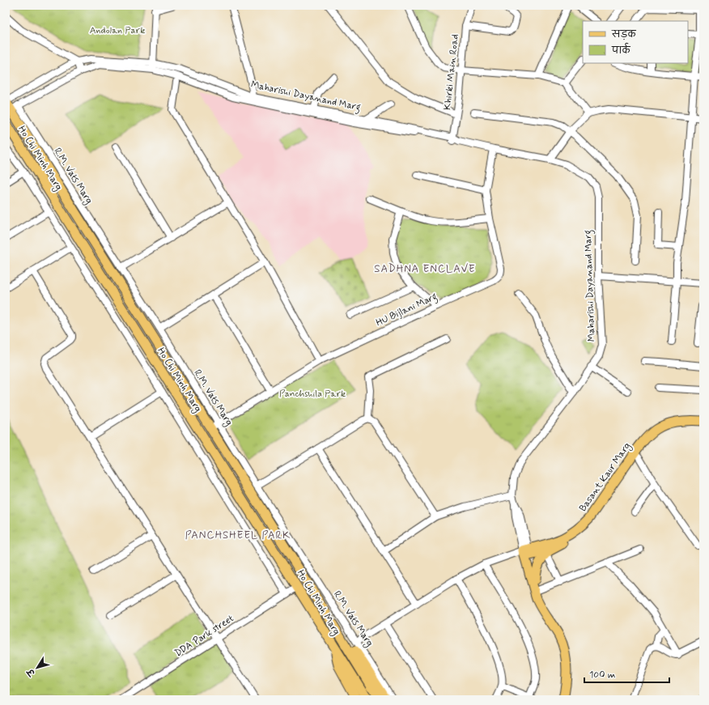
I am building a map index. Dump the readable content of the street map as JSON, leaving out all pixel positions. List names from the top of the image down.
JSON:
{
  "streets": {
    "main road": ["Maharishi Dayanand Marg", "Ho Chi Minh Marg", "Basant Kaur Marg"],
    "street": [
      "Khirki Main Road",
      "R.M. Vats Marg",
      "HU Bijlani Marg",
      "DDA Park street"
    ]
  },
  "crossings": [
    ["Khirki Main Road", "Maharishi Dayanand Marg"],
    ["Maharishi Dayanand Marg", "Ho Chi Minh Marg"],
    ["Maharishi Dayanand Marg", "R.M. Vats Marg"],
    ["Maharishi Dayanand Marg", "HU Bijlani Marg"],
    ["Maharishi Dayanand Marg", "Basant Kaur Marg"],
    ["Ho Chi Minh Marg", "R.M. Vats Marg"],
    ["Ho Chi Minh Marg", "HU Bijlani Marg"],
    ["Ho Chi Minh Marg", "DDA Park street"],
    ["R.M. Vats Marg", "HU Bijlani Marg"]
  ],
  "districts": ["SADHNA ENCLAVE", "PANCHSHEEL PARK"],
  "parks": ["Andolan Park", "Panchshila Park"],
  "legend": ["सड़क", "पार्क"],
  "scale_bar": "100 m",
  "north": "bottom left"
}
